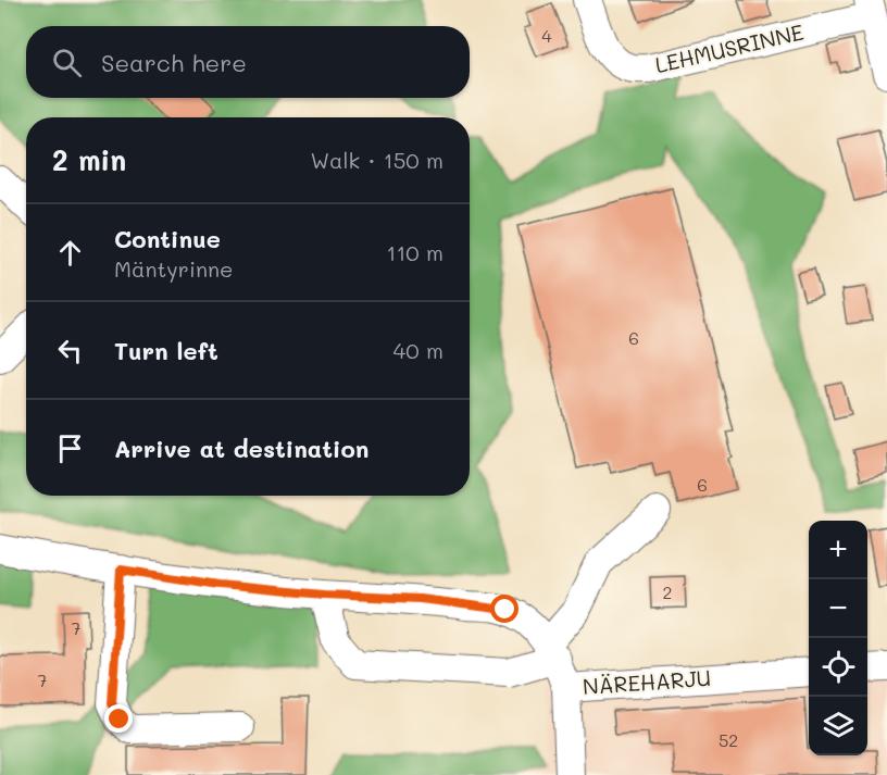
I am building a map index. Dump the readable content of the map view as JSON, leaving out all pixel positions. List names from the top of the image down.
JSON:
{
  "streets": {
    "street": ["LEHMUSRINNE", "NÄREHARJU"]
  },
  "house_numbers": [
    "4",
    "6",
    "6",
    "2",
    "7",
    "7",
    "52"
  ],
  "page": {
    "search": "Search here",
    "heading": ["2 min", "Walk · 150 m"],
    "list": [
      ["Continue", "Mäntyrinne", "110 m"],
      ["Turn left", "40 m"],
      "Arrive at destination"
    ],
    "map_buttons": ["+", "−"]
  }
}
